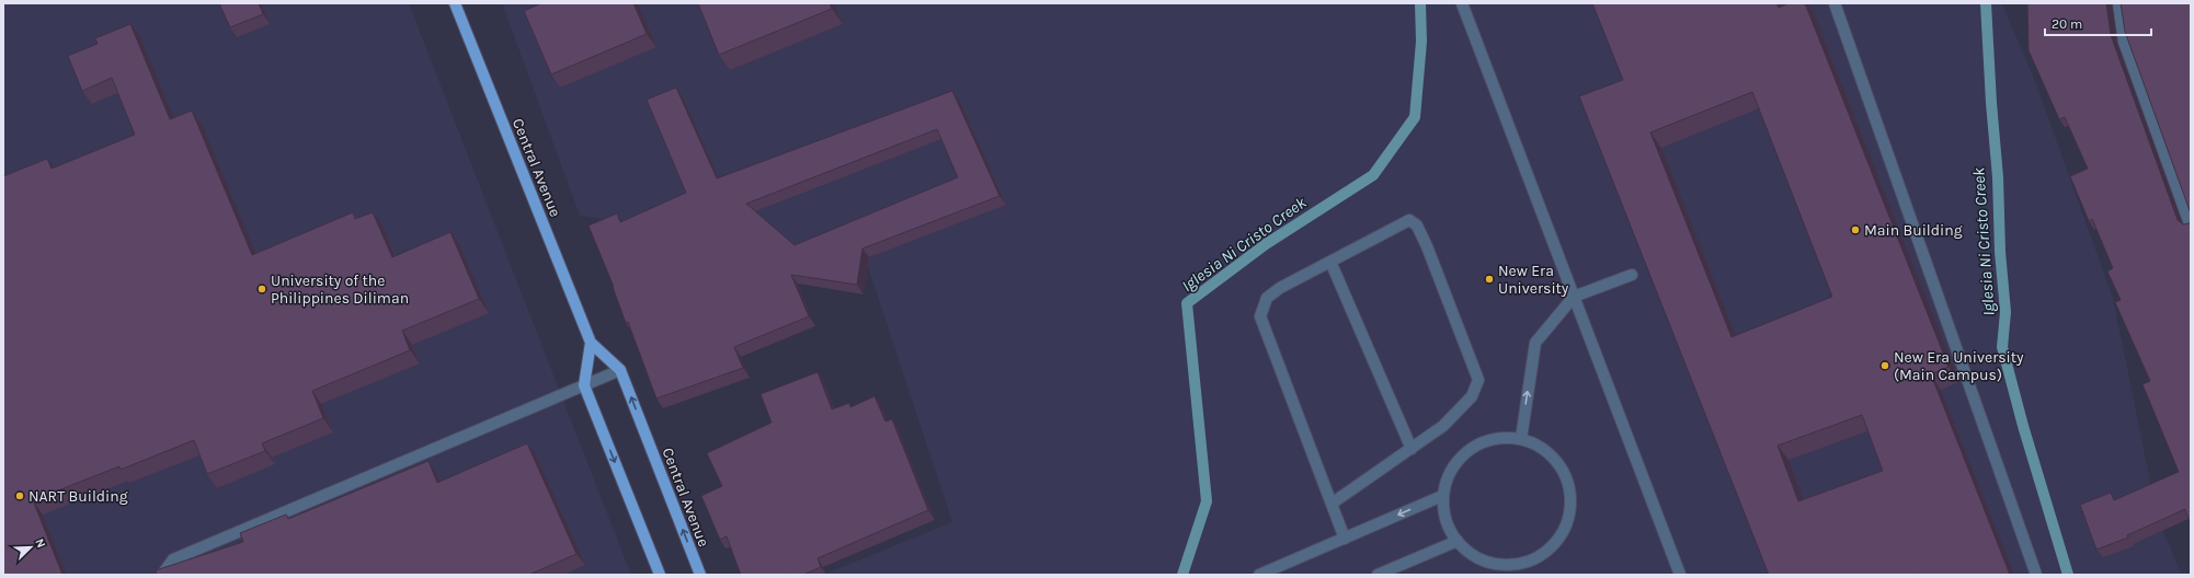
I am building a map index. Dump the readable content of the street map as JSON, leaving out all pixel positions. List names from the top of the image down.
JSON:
{
  "streets": {
    "main road": ["Central Avenue"]
  },
  "water": ["Iglesia Ni Cristo Creek"],
  "places": [
    "Main Building",
    "New Era University",
    "University of the Philippines Diliman",
    "New Era University (Main Campus)",
    "NART Building"
  ],
  "scale_bar": "20 m",
  "north": "top right"
}
